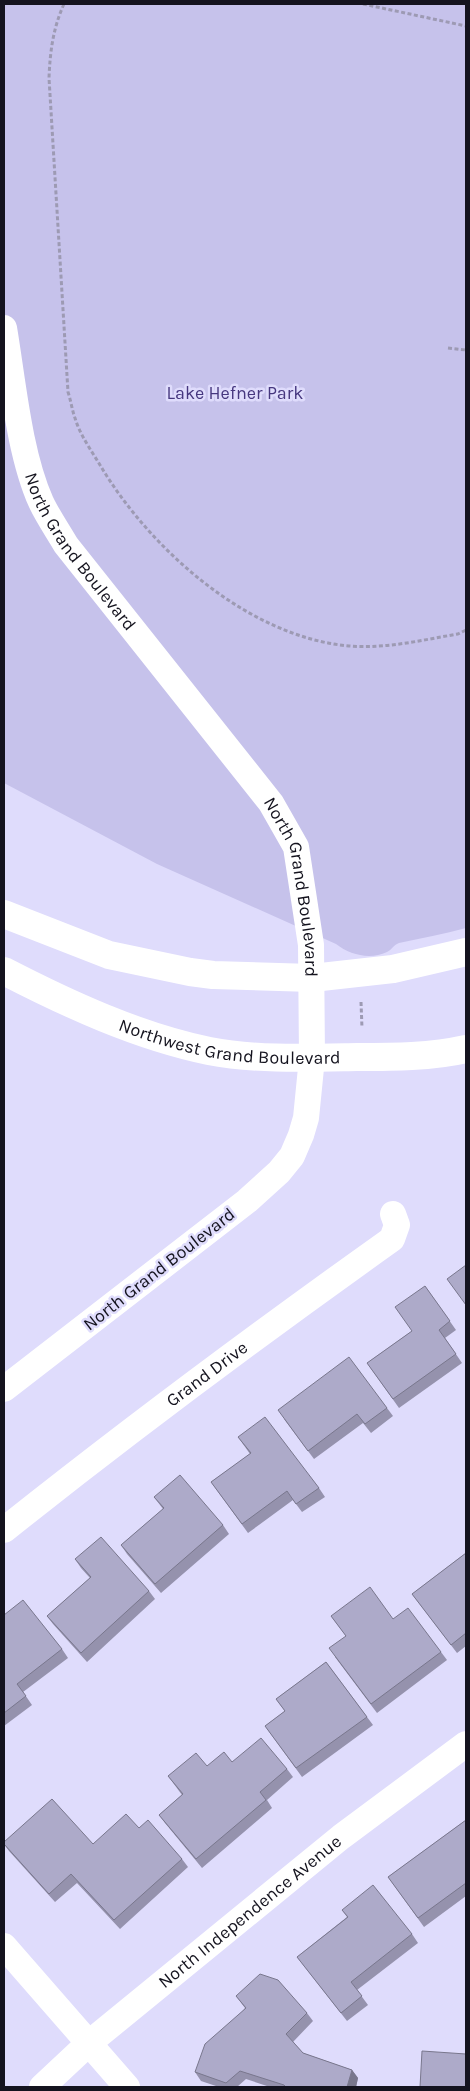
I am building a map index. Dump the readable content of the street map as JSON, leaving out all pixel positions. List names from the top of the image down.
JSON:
{
  "streets": {
    "street": [
      "North Grand Boulevard",
      "Northwest Grand Boulevard",
      "Grand Drive",
      "North Independence Avenue"
    ]
  },
  "crossings": [
    ["North Grand Boulevard", "Northwest Grand Boulevard"]
  ],
  "parks": ["Lake Hefner Park"]
}
